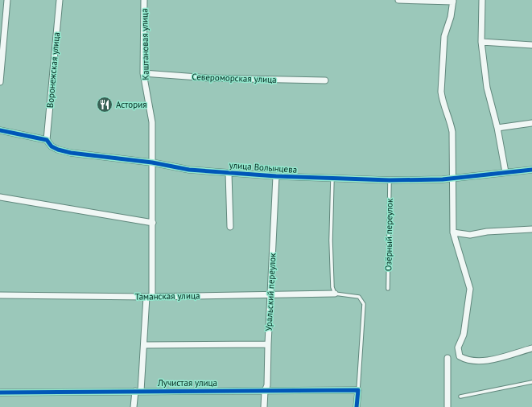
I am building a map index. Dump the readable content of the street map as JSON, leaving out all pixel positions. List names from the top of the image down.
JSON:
{
  "streets": {
    "street": [
      "Каштановая улица",
      "Воронежская улица",
      "Североморская улица",
      "улица Волынцева",
      "Уральский переулок",
      "Таманская улица",
      "Лучистая улица"
    ],
    "lane": ["Озёрный переулок"]
  },
  "crossings": [
    ["Каштановая улица", "Североморская улица"],
    ["Каштановая улица", "улица Волынцева"],
    ["Каштановая улица", "Таманская улица"],
    ["Каштановая улица", "Лучистая улица"],
    ["Воронежская улица", "улица Волынцева"],
    ["улица Волынцева", "Озёрный переулок"],
    ["улица Волынцева", "Уральский переулок"],
    ["Уральский переулок", "Таманская улица"],
    ["Уральский переулок", "Лучистая улица"]
  ],
  "places": {
    "restaurant": ["Астория"]
  }
}
